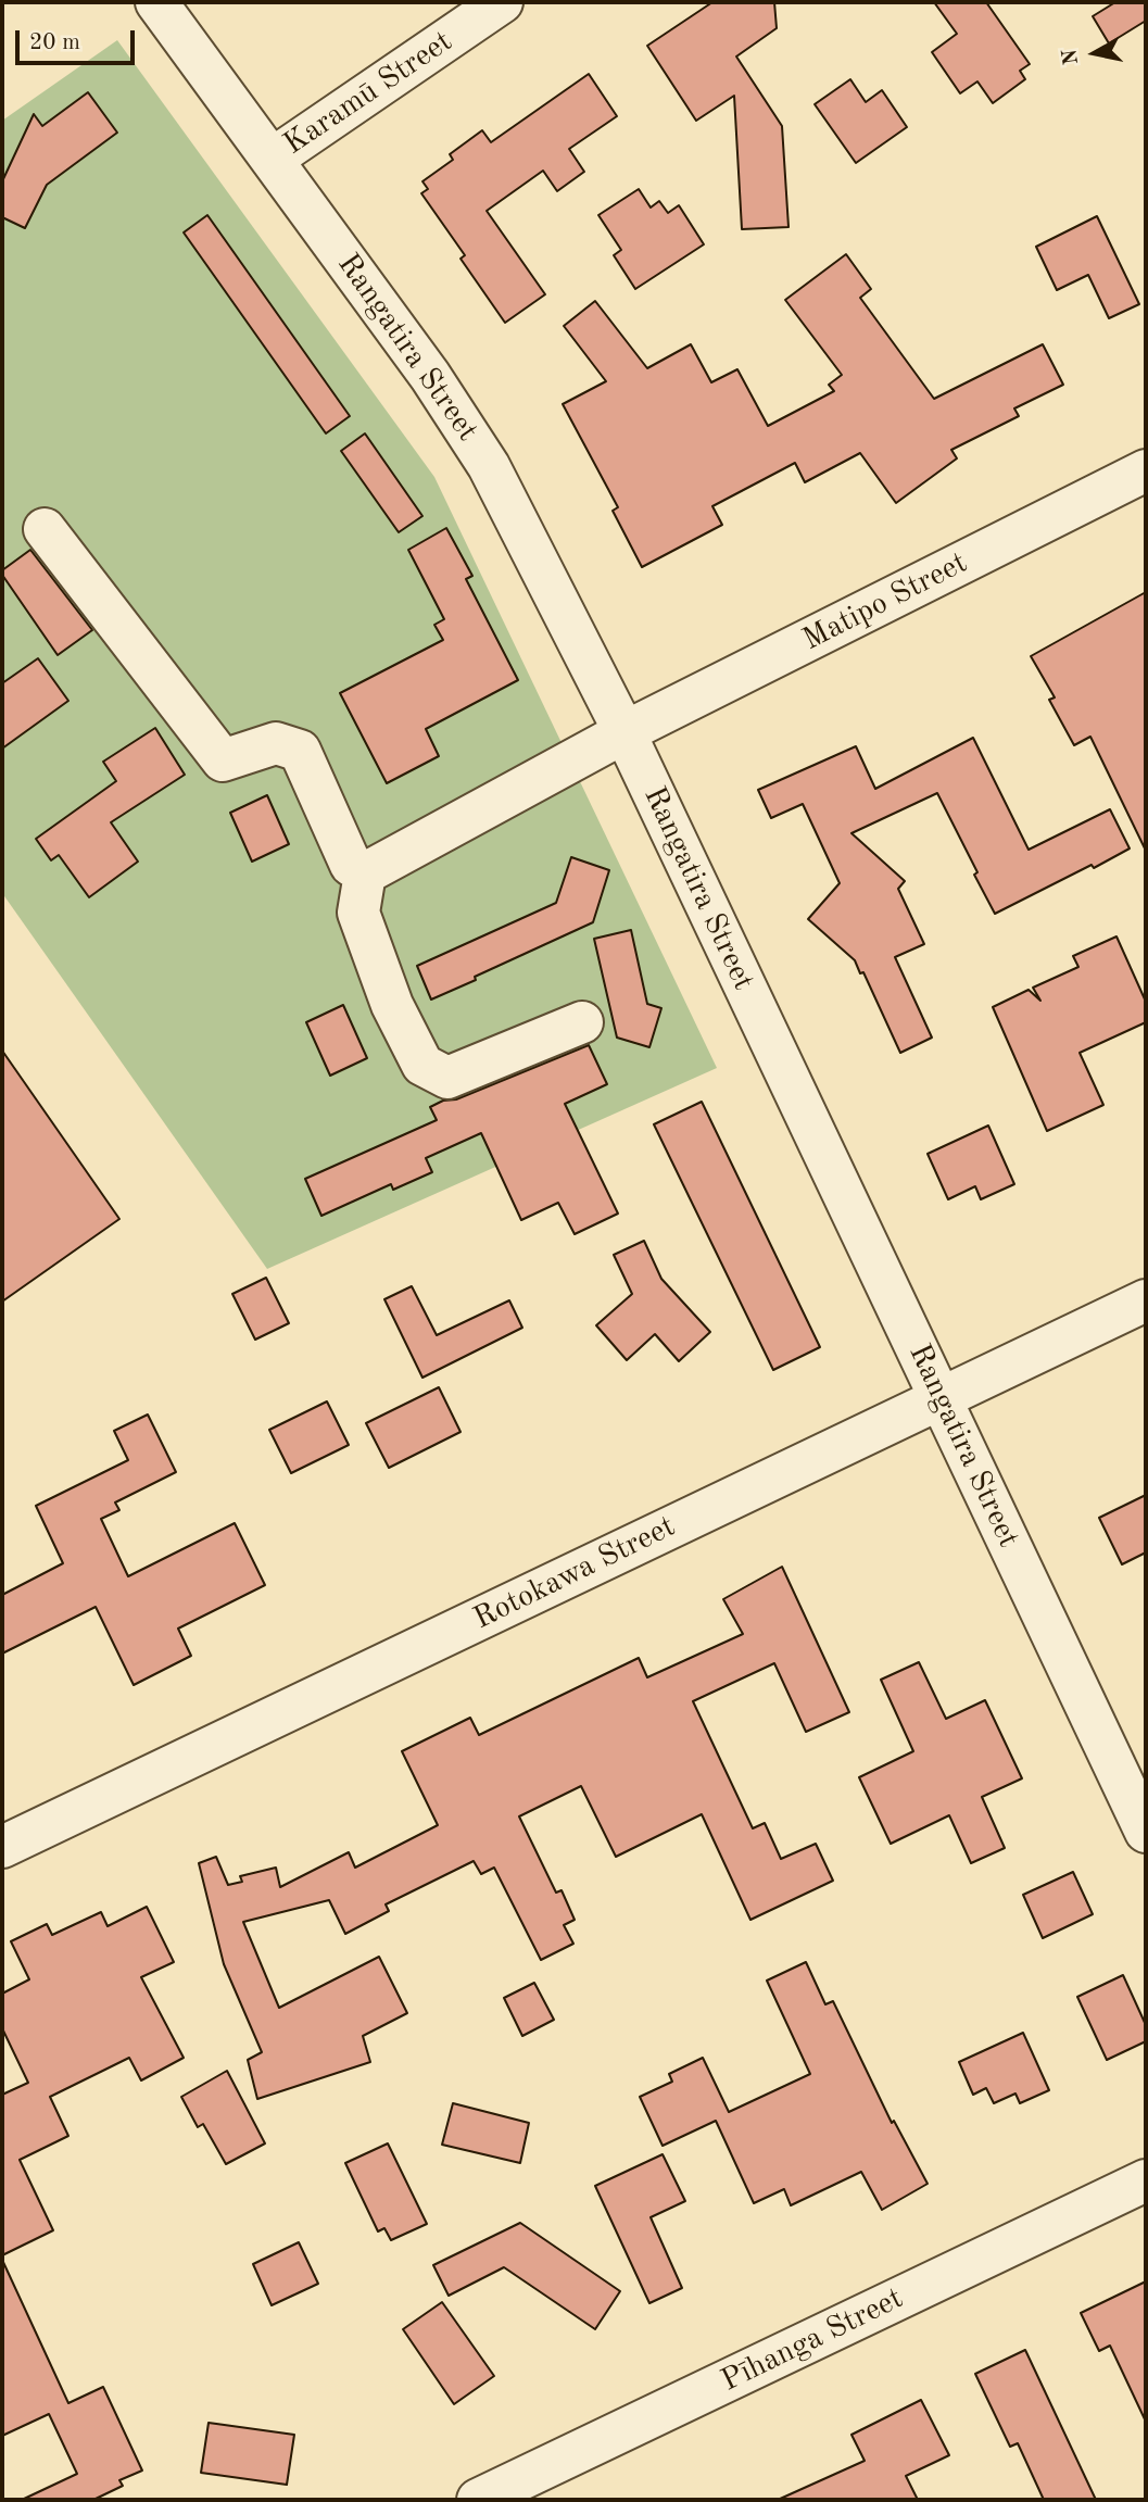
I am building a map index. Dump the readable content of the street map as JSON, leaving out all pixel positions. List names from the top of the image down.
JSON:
{
  "streets": {
    "street": [
      "Karamū Street",
      "Rangatira Street",
      "Matipo Street",
      "Rotokawa Street",
      "Pīhanga Street"
    ]
  },
  "crossings": [
    ["Karamū Street", "Rangatira Street"],
    ["Rangatira Street", "Matipo Street"],
    ["Rangatira Street", "Rotokawa Street"]
  ],
  "scale_bar": "20 m",
  "north": "left"
}
